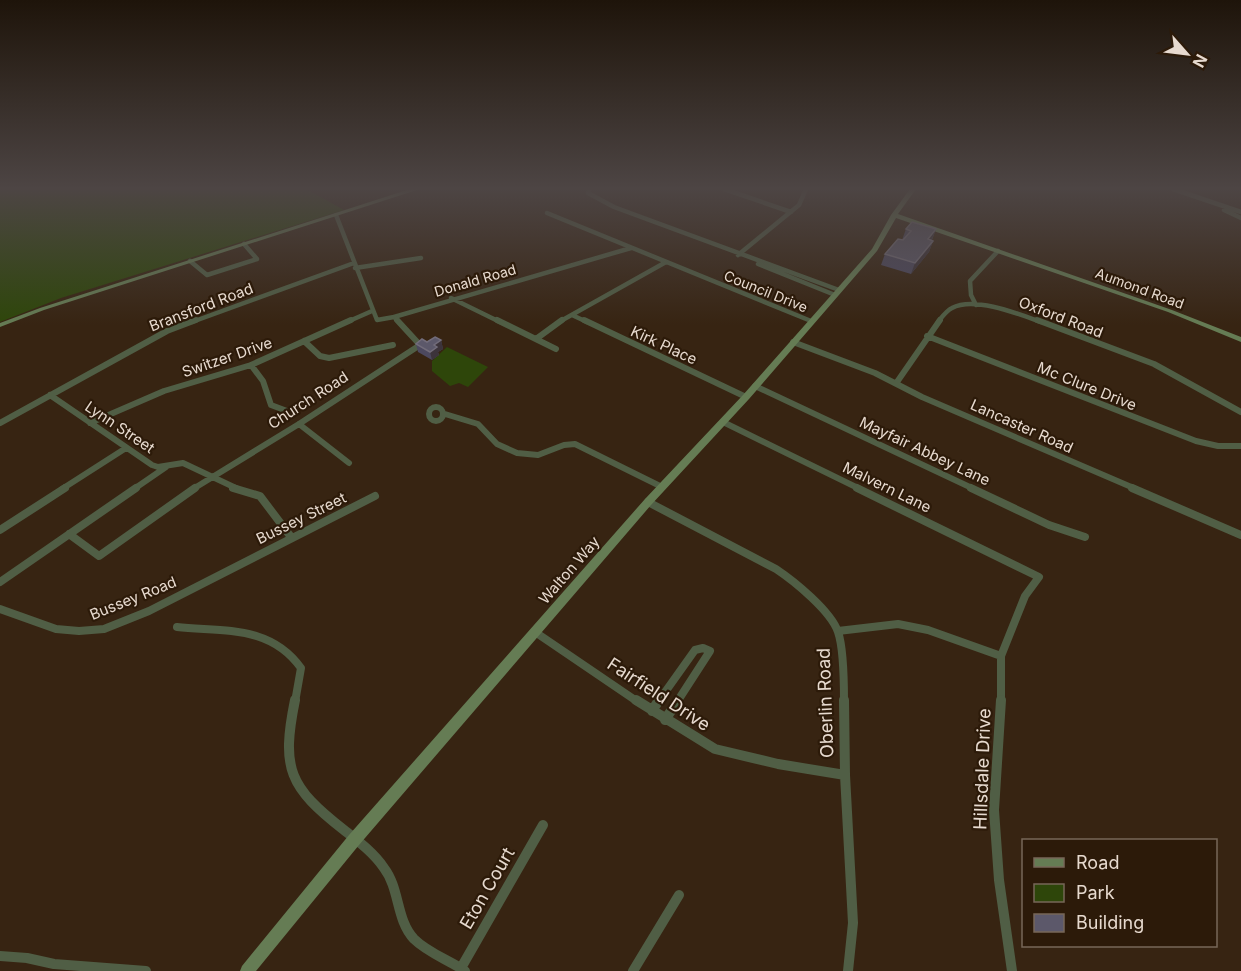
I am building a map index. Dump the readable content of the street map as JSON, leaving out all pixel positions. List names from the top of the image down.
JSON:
{
  "streets": {
    "main road": ["Aumond Road", "Walton Way"],
    "street": [
      "Donald Road",
      "Council Drive",
      "Bransford Road",
      "Oxford Road",
      "Kirk Place",
      "Switzer Drive",
      "Mc Clure Drive",
      "Church Road",
      "Lancaster Road",
      "Lynn Street",
      "Mayfair Abbey Lane",
      "Malvern Lane",
      "Bussey Street",
      "Bussey Road",
      "Fairfield Drive",
      "Oberlin Road",
      "Hillsdale Drive",
      "Eton Court"
    ]
  },
  "crossings": [
    ["Donald Road", "Council Drive"],
    ["Donald Road", "Church Road"],
    ["Council Drive", "Walton Way"],
    ["Bransford Road", "Lynn Street"],
    ["Oxford Road", "Mc Clure Drive"],
    ["Oxford Road", "Lancaster Road"],
    ["Kirk Place", "Walton Way"],
    ["Switzer Drive", "Lynn Street"],
    ["Church Road", "Lynn Street"],
    ["Lancaster Road", "Walton Way"],
    ["Lynn Street", "Bussey Street"],
    ["Mayfair Abbey Lane", "Walton Way"],
    ["Malvern Lane", "Walton Way"],
    ["Malvern Lane", "Hillsdale Drive"],
    ["Bussey Street", "Bussey Road"],
    ["Walton Way", "Fairfield Drive"],
    ["Walton Way", "Oberlin Road"],
    ["Fairfield Drive", "Oberlin Road"]
  ],
  "legend": ["Road", "Park", "Building"],
  "north": "bottom right"
}
